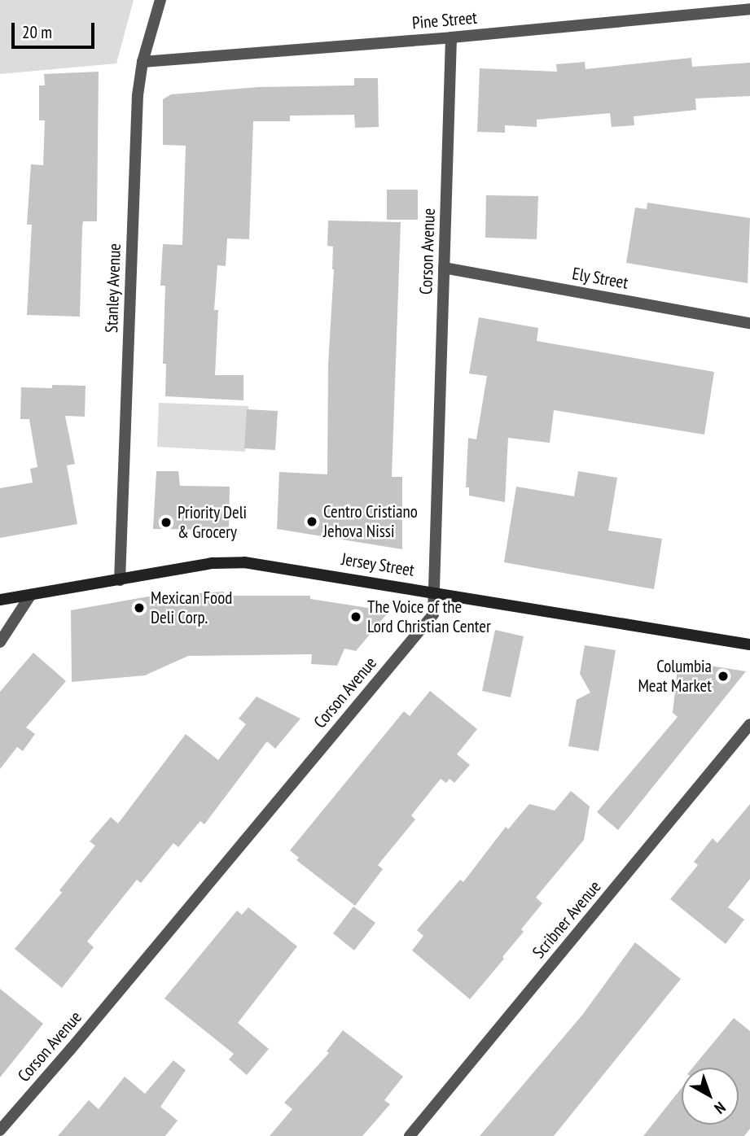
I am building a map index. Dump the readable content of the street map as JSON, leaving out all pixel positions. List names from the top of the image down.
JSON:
{
  "streets": {
    "street": [
      "Pine Street",
      "Corson Avenue",
      "Ely Street",
      "Stanley Avenue",
      "Jersey Street",
      "Scribner Avenue"
    ]
  },
  "crossings": [
    ["Pine Street", "Corson Avenue"],
    ["Pine Street", "Stanley Avenue"],
    ["Corson Avenue", "Ely Street"],
    ["Corson Avenue", "Jersey Street"],
    ["Stanley Avenue", "Jersey Street"]
  ],
  "places": [
    "Centro Cristiano Jehova Nissi",
    "Priority Deli & Grocery",
    "Mexican Food Deli Corp.",
    "The Voice of the Lord Christian Center",
    "Columbia Meat Market"
  ],
  "scale_bar": "20 m",
  "north": "bottom right"
}
